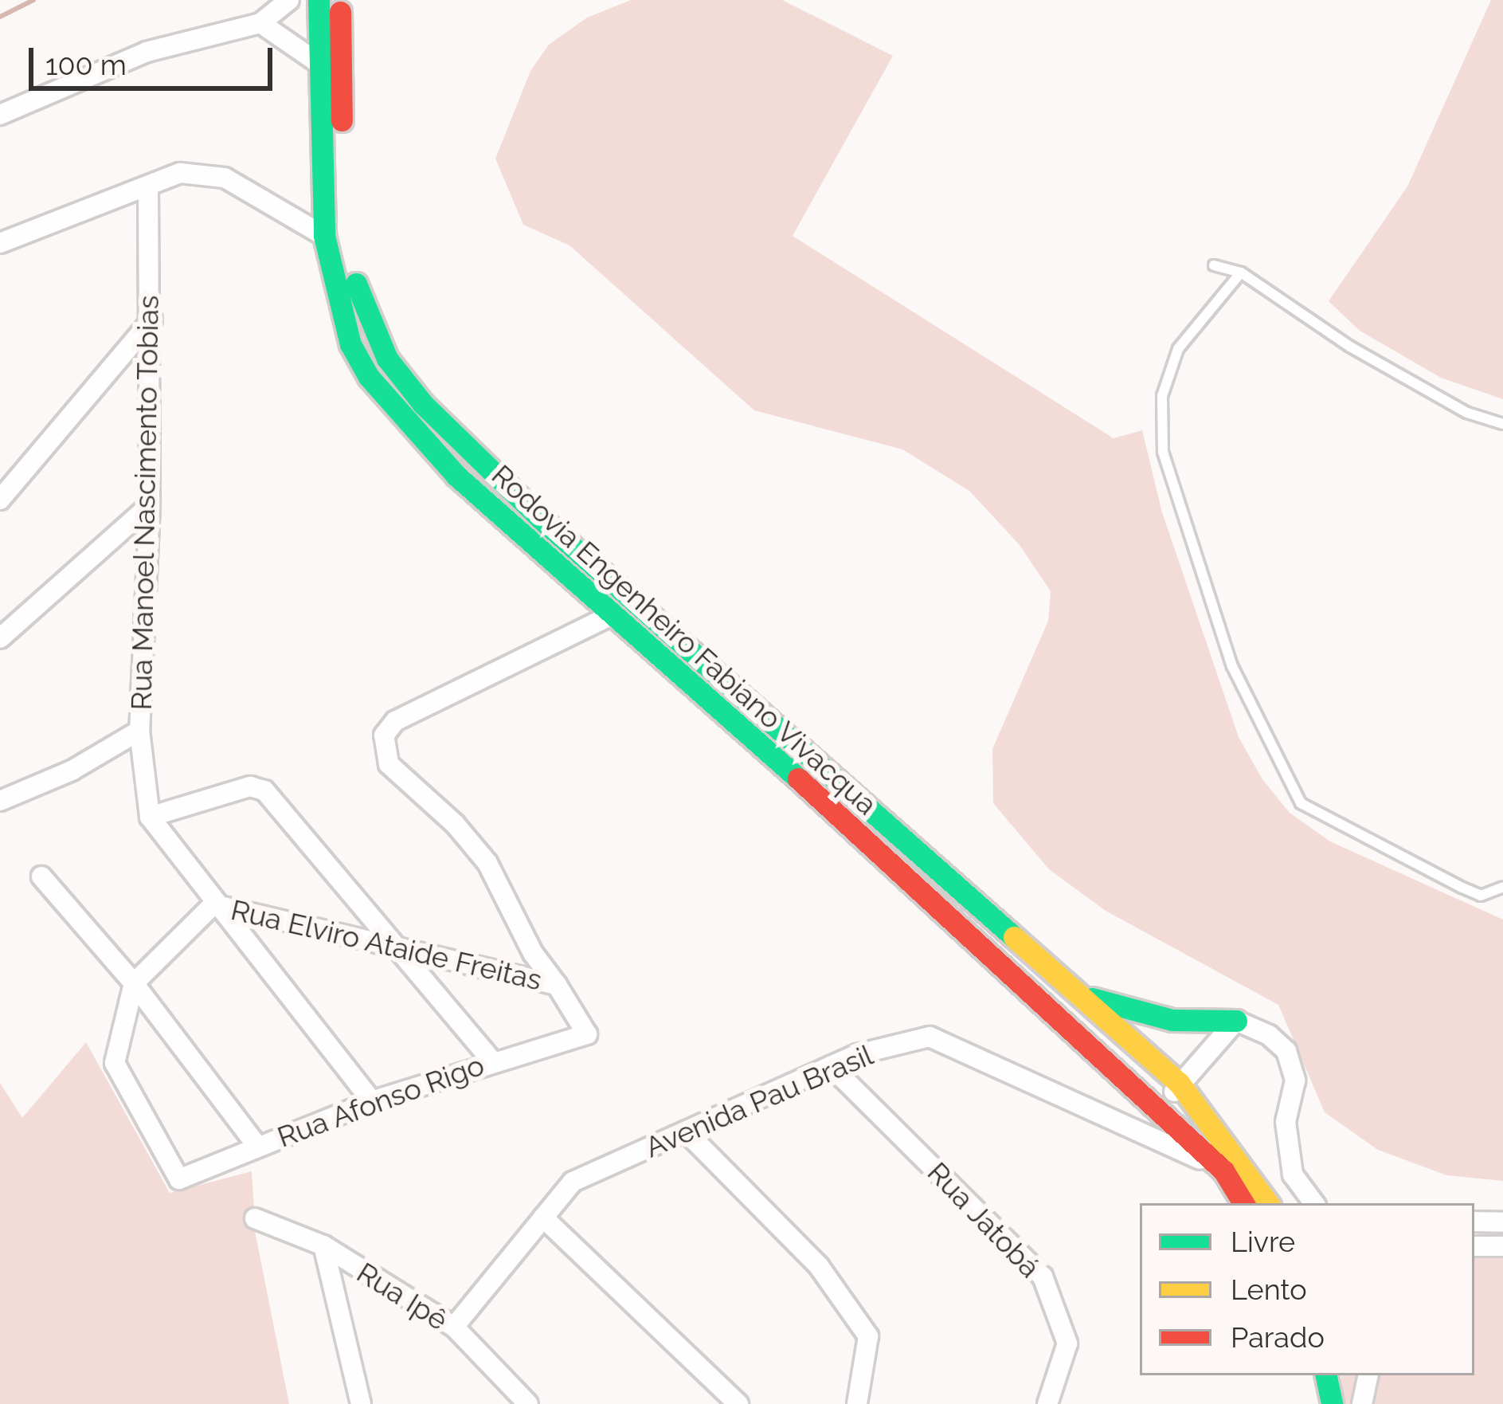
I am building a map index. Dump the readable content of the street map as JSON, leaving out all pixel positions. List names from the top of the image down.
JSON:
{
  "streets": {
    "highway": ["Rodovia Engenheiro Fabiano Vivacqua"],
    "street": [
      "Rua Manoel Nascimento Tobias",
      "Rua Elviro Ataide Freitas",
      "Rua Afonso Rigo",
      "Avenida Pau Brasil",
      "Rua Jatobá",
      "Rua Ipê"
    ]
  },
  "crossings": [
    ["Rodovia Engenheiro Fabiano Vivacqua", "Avenida Pau Brasil"],
    ["Rua Elviro Ataide Freitas", "Rua Afonso Rigo"],
    ["Avenida Pau Brasil", "Rua Jatobá"],
    ["Avenida Pau Brasil", "Rua Ipê"]
  ],
  "legend": ["Livre", "Lento", "Parado"],
  "scale_bar": "100 m"
}
